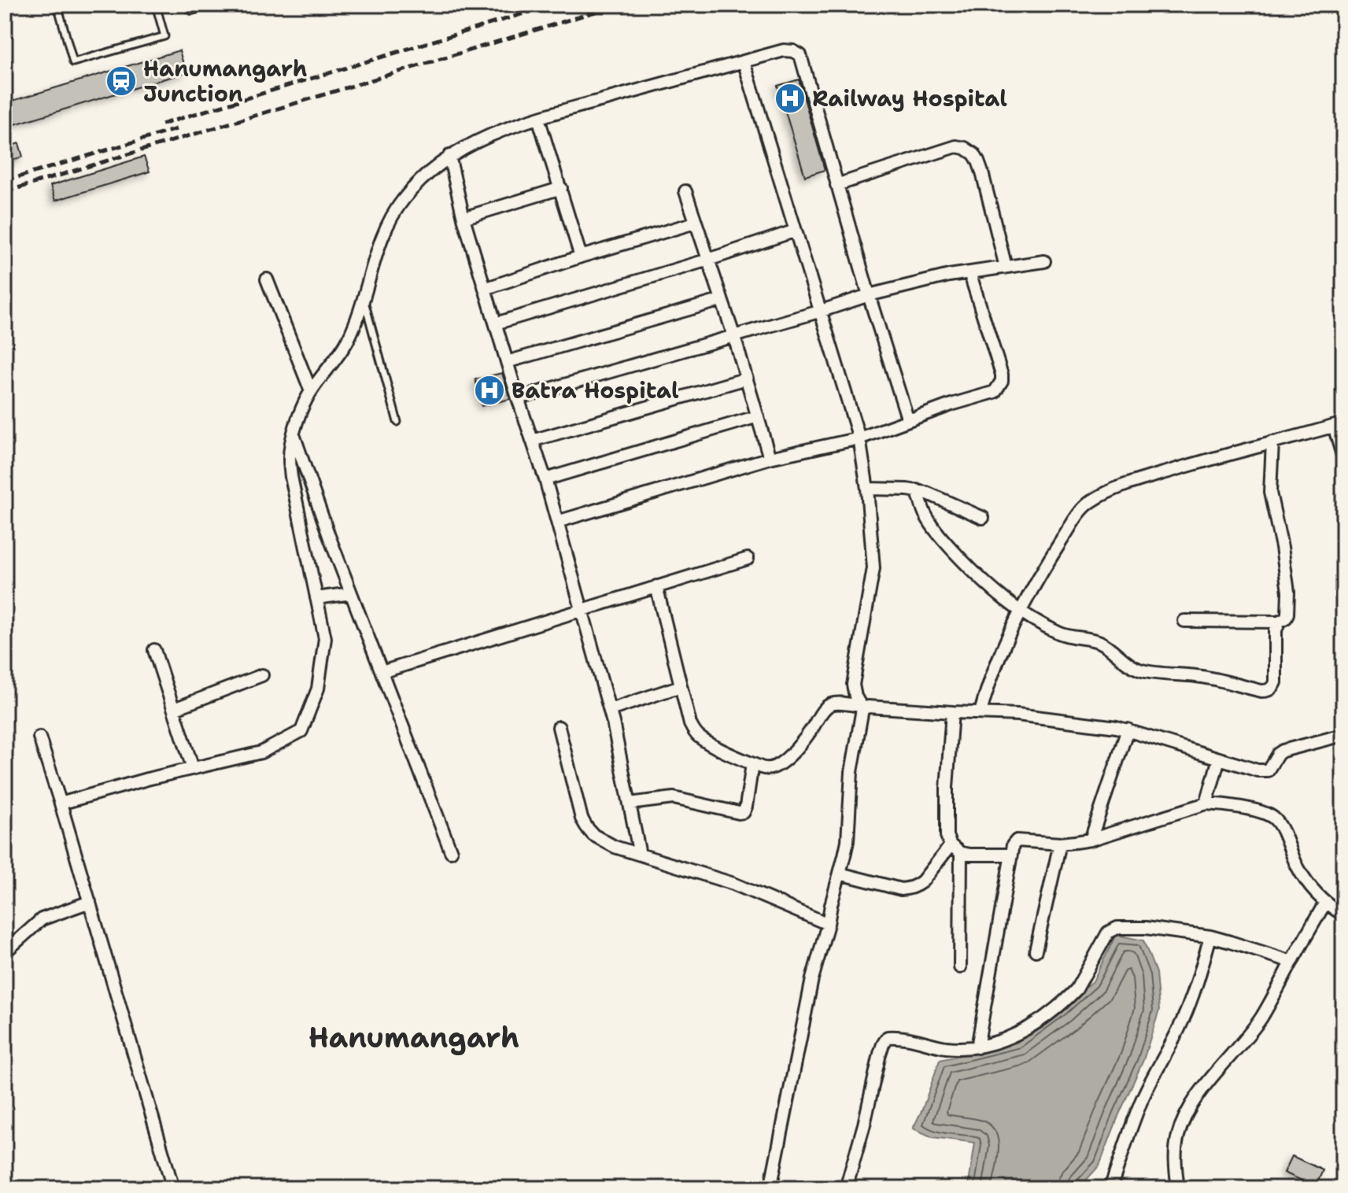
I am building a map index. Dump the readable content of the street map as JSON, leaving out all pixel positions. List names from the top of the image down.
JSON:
{
  "districts": ["Hanumangarh"],
  "places": {
    "station": ["Hanumangarh Junction"],
    "hospital": ["Railway Hospital", "Batra Hospital"]
  }
}
